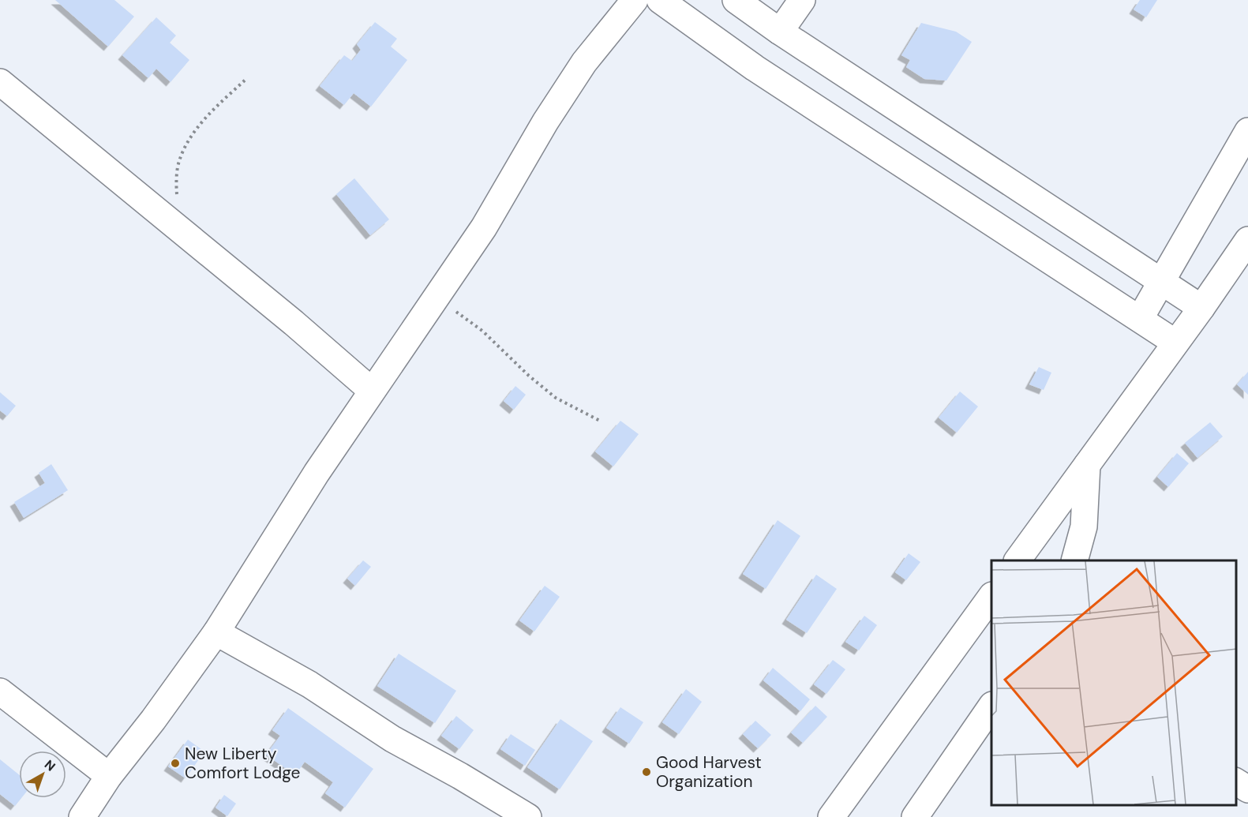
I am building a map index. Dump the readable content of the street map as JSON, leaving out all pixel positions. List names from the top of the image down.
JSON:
{
  "places": ["New Liberty Comfort Lodge", "Good Harvest Organization"],
  "north": "top right"
}
